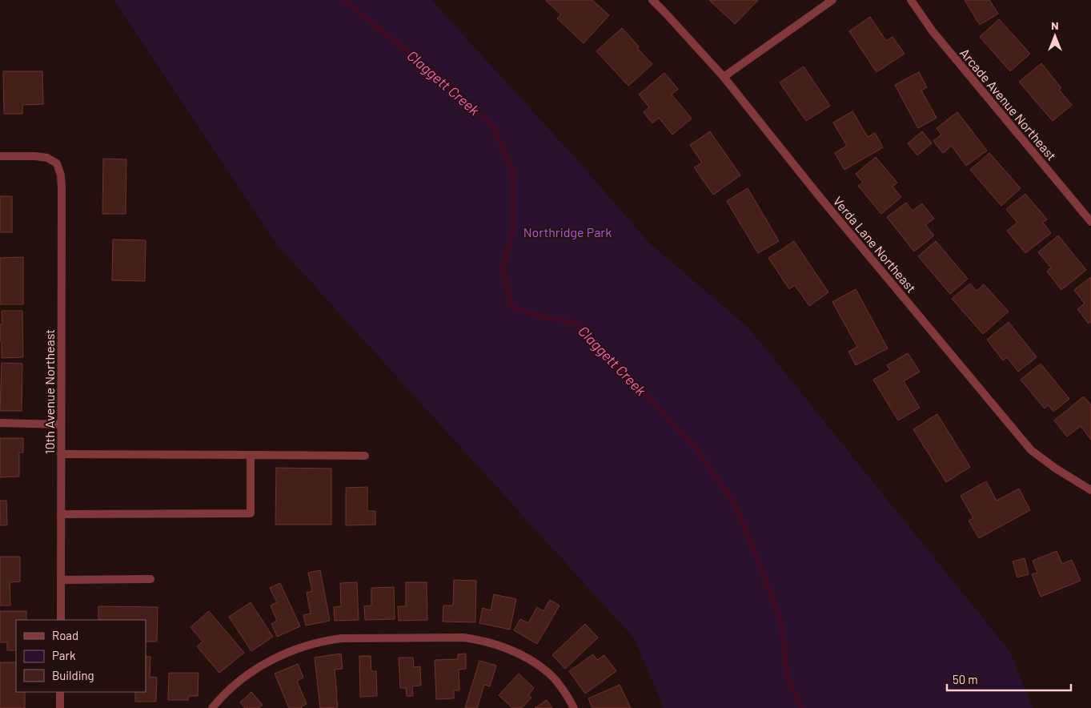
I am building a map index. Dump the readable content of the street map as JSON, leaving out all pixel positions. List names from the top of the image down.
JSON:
{
  "streets": {
    "street": ["Arcade Avenue Northeast", "Verda Lane Northeast", "10th Avenue Northeast"]
  },
  "water": ["Claggett Creek"],
  "parks": ["Northridge Park"],
  "legend": ["Road", "Park", "Building"],
  "scale_bar": "50 m",
  "north": "top"
}
